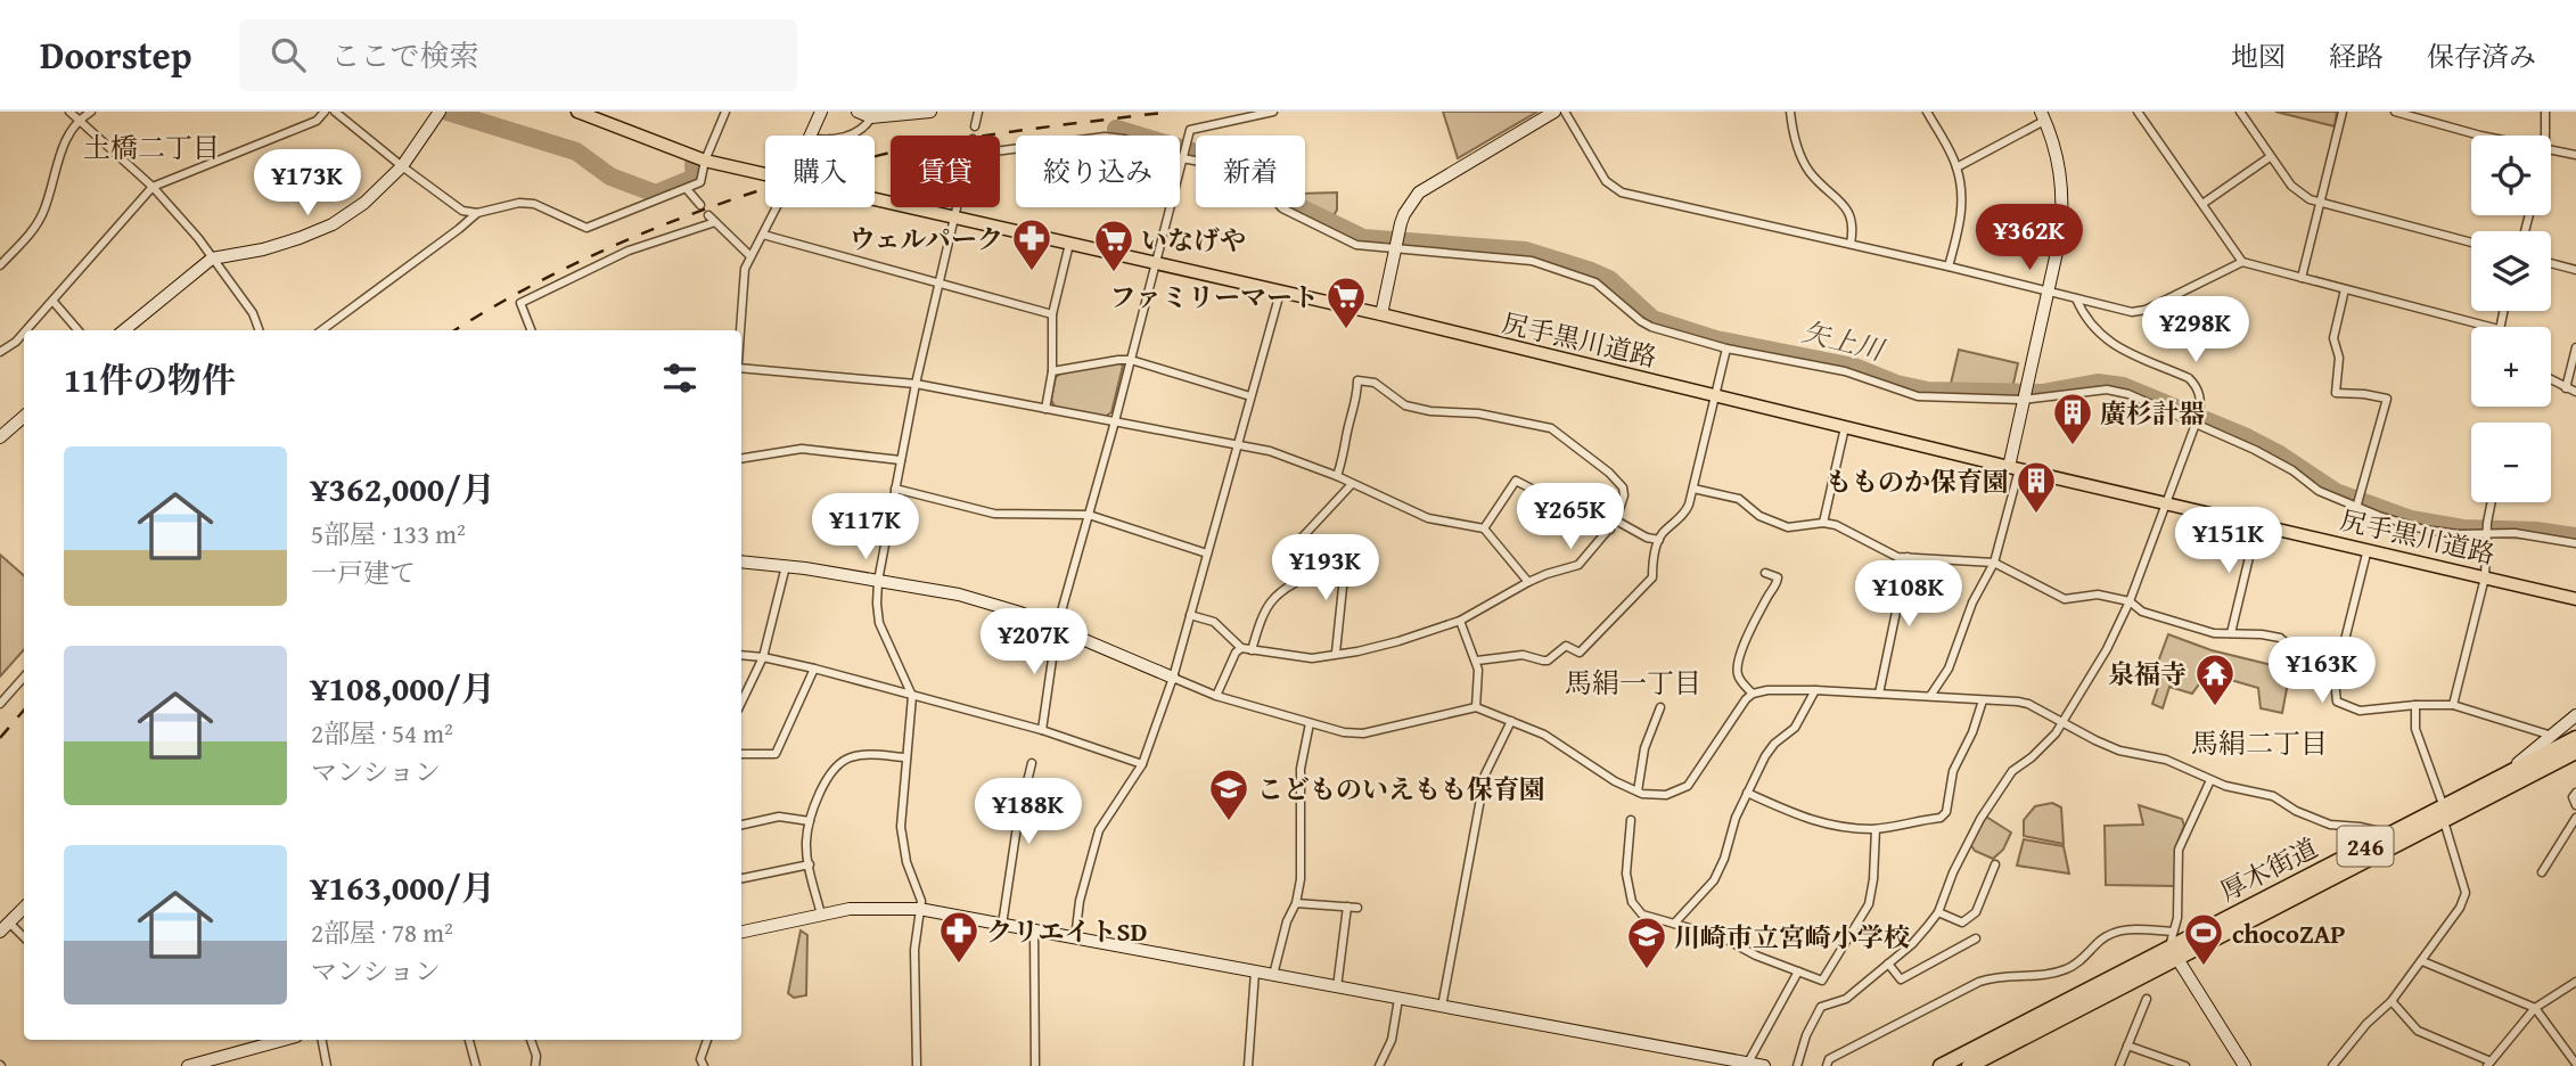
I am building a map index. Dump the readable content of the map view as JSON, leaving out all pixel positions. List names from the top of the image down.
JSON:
{
  "streets": {
    "highway": ["246", "厚木街道"],
    "main road": ["尻手黒川道路"]
  },
  "districts": ["土橋二丁目", "馬絹一丁目", "馬絹二丁目"],
  "water": ["矢上川"],
  "places": {
    "pharmacy": ["ウェルパーク", "クリエイトSD"],
    "supermarket": ["いなげや", "ファミリーマート"],
    "building": ["廣杉計器", "もものか保育園"],
    "temple": ["泉福寺"],
    "school or university": ["こどものいえもも保育園", "川崎市立宮崎小学校"],
    "sports": ["chocoZAP"]
  },
  "page": {
    "header": "Doorstep",
    "search": "ここで検索",
    "nav": ["地図", "経路", "保存済み"],
    "map_buttons": ["+", "−"],
    "chip": [
      "購入",
      "賃貸",
      "絞り込み",
      "新着"
    ],
    "price": [
      "¥173K",
      "¥362K",
      "¥298K",
      "¥265K",
      "¥117K",
      "¥151K",
      "¥193K",
      "¥108K",
      "¥207K",
      "¥163K",
      "¥188K"
    ],
    "heading": "11件の物件",
    "list": [
      {
        "name": "¥362,000/月",
        "note": "5部屋 · 133 m² · 一戸建て"
      },
      {
        "name": "¥108,000/月",
        "note": "2部屋 · 54 m² · マンション"
      },
      {
        "name": "¥163,000/月",
        "note": "2部屋 · 78 m² · マンション"
      }
    ]
  }
}
